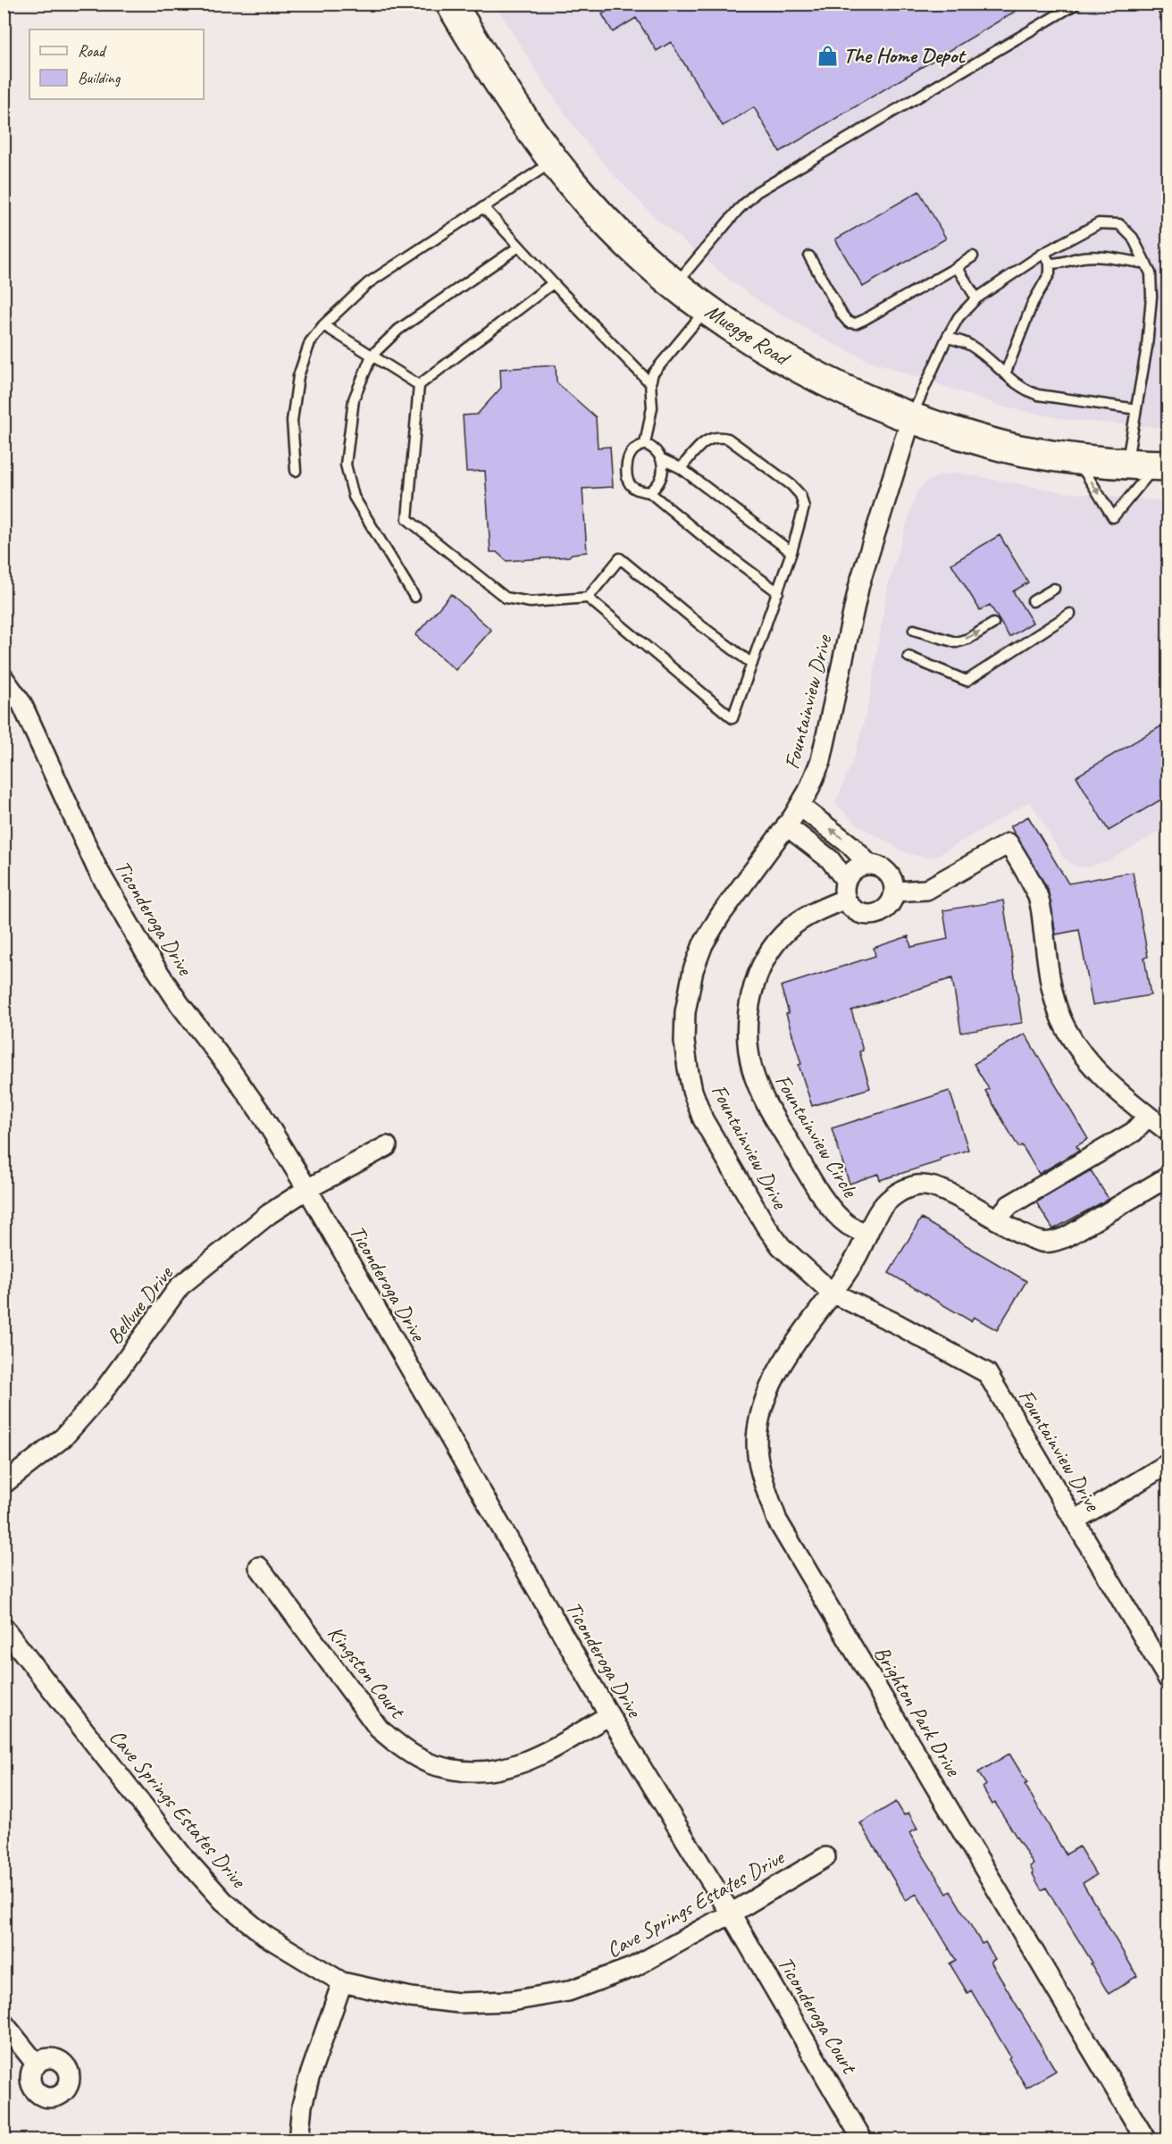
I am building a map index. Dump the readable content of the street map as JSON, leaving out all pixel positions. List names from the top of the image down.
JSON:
{
  "streets": {
    "main road": ["Muegge Road"],
    "street": [
      "Fountainview Drive",
      "Ticonderoga Drive",
      "Fountainview Circle",
      "Bellvue Drive",
      "Kingston Court",
      "Brighton Park Drive",
      "Cave Springs Estates Drive",
      "Ticonderoga Court"
    ]
  },
  "crossings": [
    ["Muegge Road", "Fountainview Drive"],
    ["Fountainview Drive", "Fountainview Circle"],
    ["Fountainview Drive", "Brighton Park Drive"],
    ["Ticonderoga Drive", "Bellvue Drive"],
    ["Ticonderoga Drive", "Kingston Court"],
    ["Ticonderoga Drive", "Cave Springs Estates Drive"],
    ["Ticonderoga Drive", "Ticonderoga Court"],
    ["Fountainview Circle", "Brighton Park Drive"],
    ["Cave Springs Estates Drive", "Ticonderoga Court"]
  ],
  "places": {
    "shop": ["The Home Depot"]
  },
  "legend": ["Road", "Building"]
}
